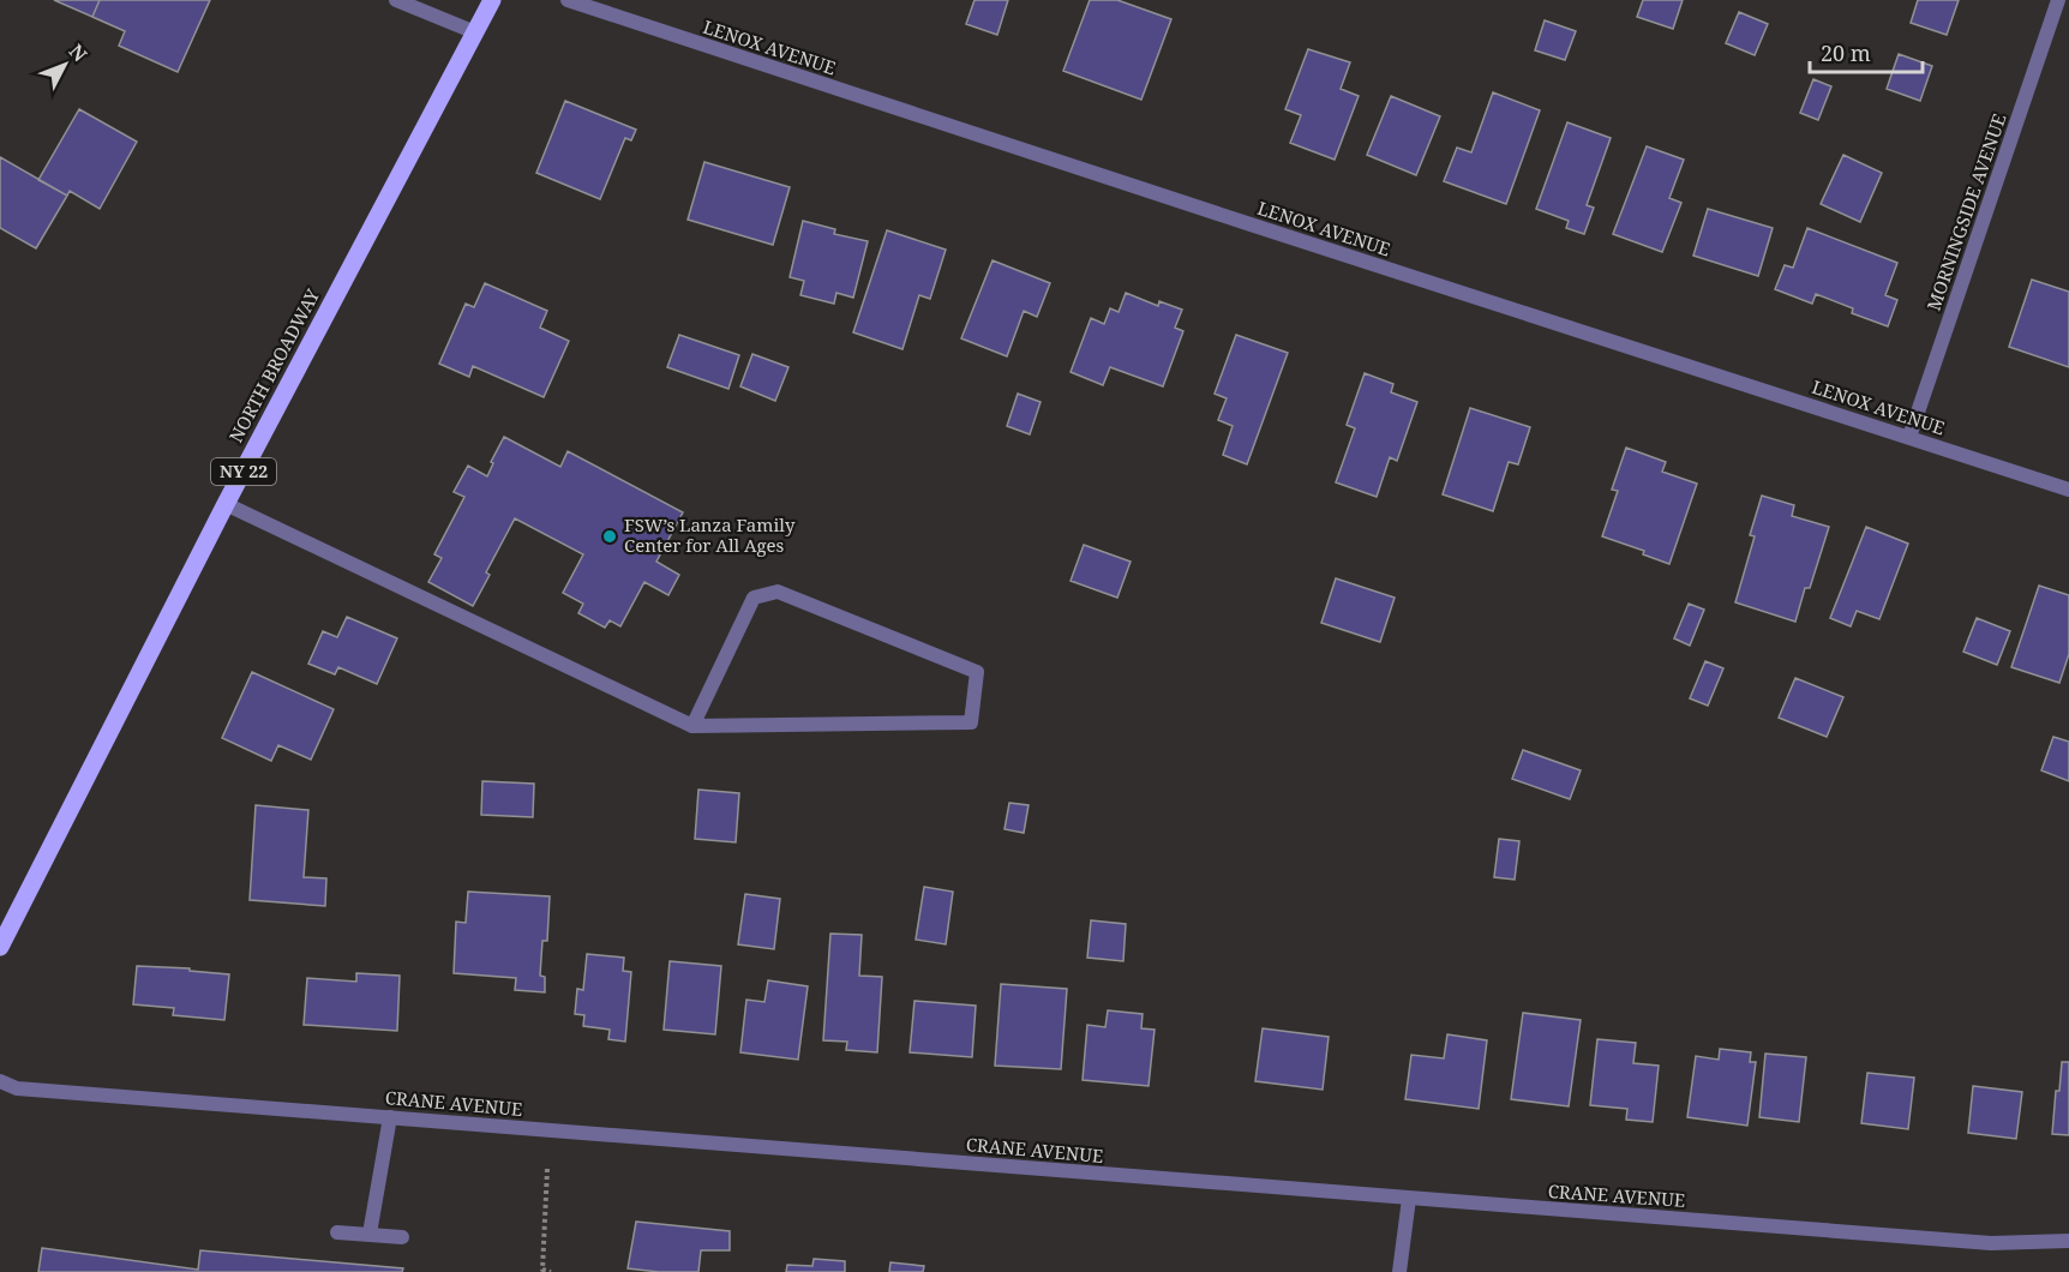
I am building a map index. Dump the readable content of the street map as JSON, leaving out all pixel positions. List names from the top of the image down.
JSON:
{
  "streets": {
    "main road": ["NORTH BROADWAY", "NY 22"],
    "street": ["LENOX AVENUE", "MORNINGSIDE AVENUE", "CRANE AVENUE"]
  },
  "crossings": [
    ["LENOX AVENUE", "MORNINGSIDE AVENUE"]
  ],
  "places": ["FSW’s Lanza Family Center for All Ages"],
  "scale_bar": "20 m",
  "north": "top right"
}
